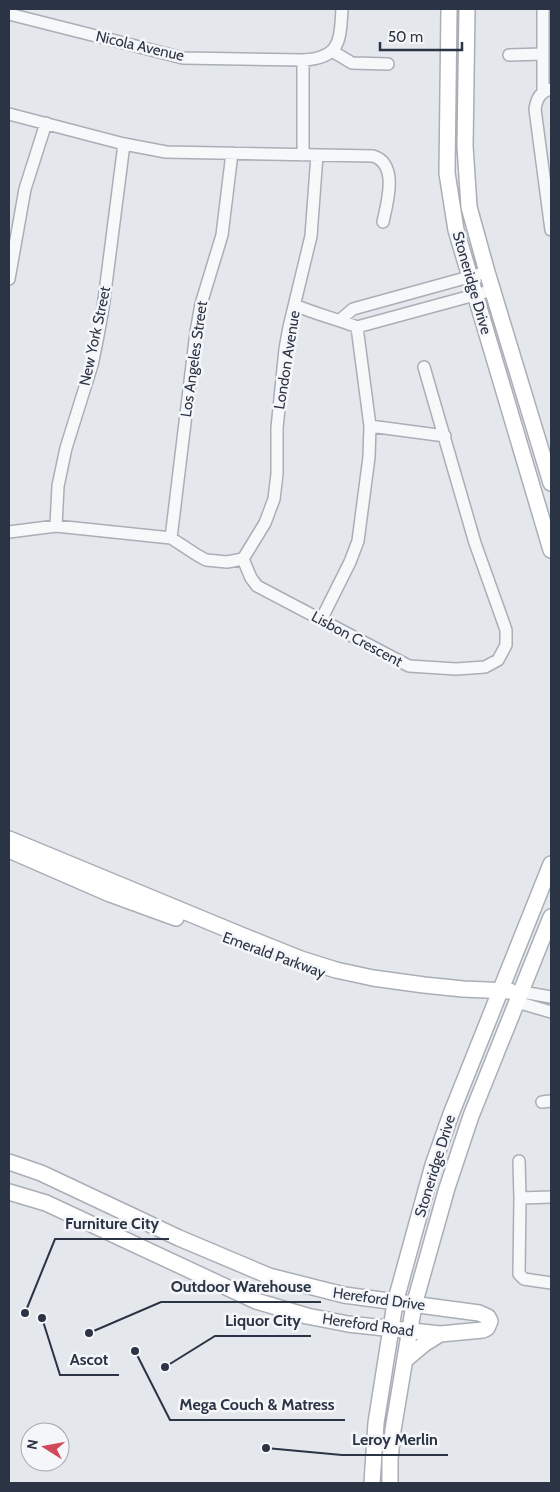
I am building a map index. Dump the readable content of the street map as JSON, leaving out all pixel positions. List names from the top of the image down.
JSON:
{
  "streets": {
    "street": [
      "Nicola Avenue",
      "Stoneridge Drive",
      "New York Street",
      "Los Angeles Street",
      "London Avenue",
      "Lisbon Crescent",
      "Emerald Parkway",
      "Hereford Drive",
      "Hereford Road"
    ]
  },
  "crossings": [
    ["Stoneridge Drive", "Emerald Parkway"],
    ["Stoneridge Drive", "Hereford Drive"],
    ["Stoneridge Drive", "Hereford Road"],
    ["London Avenue", "Lisbon Crescent"],
    ["Hereford Drive", "Hereford Road"]
  ],
  "places": [
    "Furniture City",
    "Ascot",
    "Outdoor Warehouse",
    "Mega Couch & Matress",
    "Liquor City",
    "Leroy Merlin"
  ],
  "scale_bar": "50 m",
  "north": "left"
}
